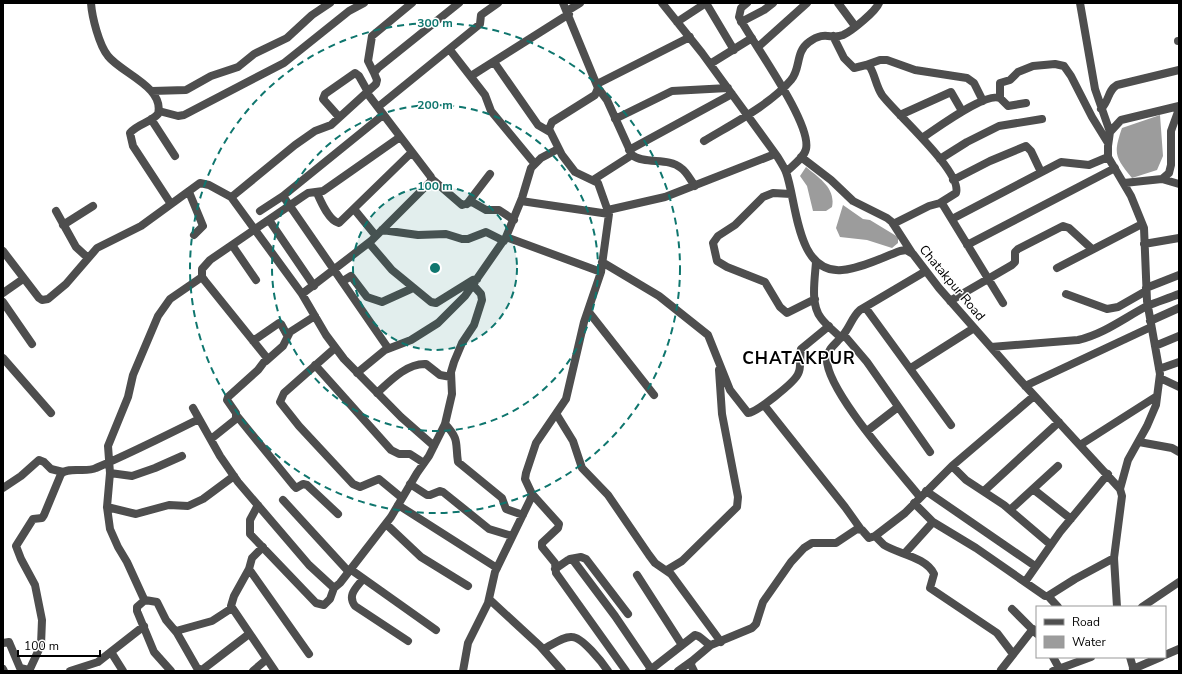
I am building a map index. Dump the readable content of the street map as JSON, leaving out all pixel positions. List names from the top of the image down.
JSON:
{
  "streets": {
    "street": ["Chatakpur Road"]
  },
  "districts": ["CHATAKPUR"],
  "legend": ["Road", "Water"],
  "scale_bar": "100 m",
  "rings": ["300 m", "200 m", "100 m"]
}
